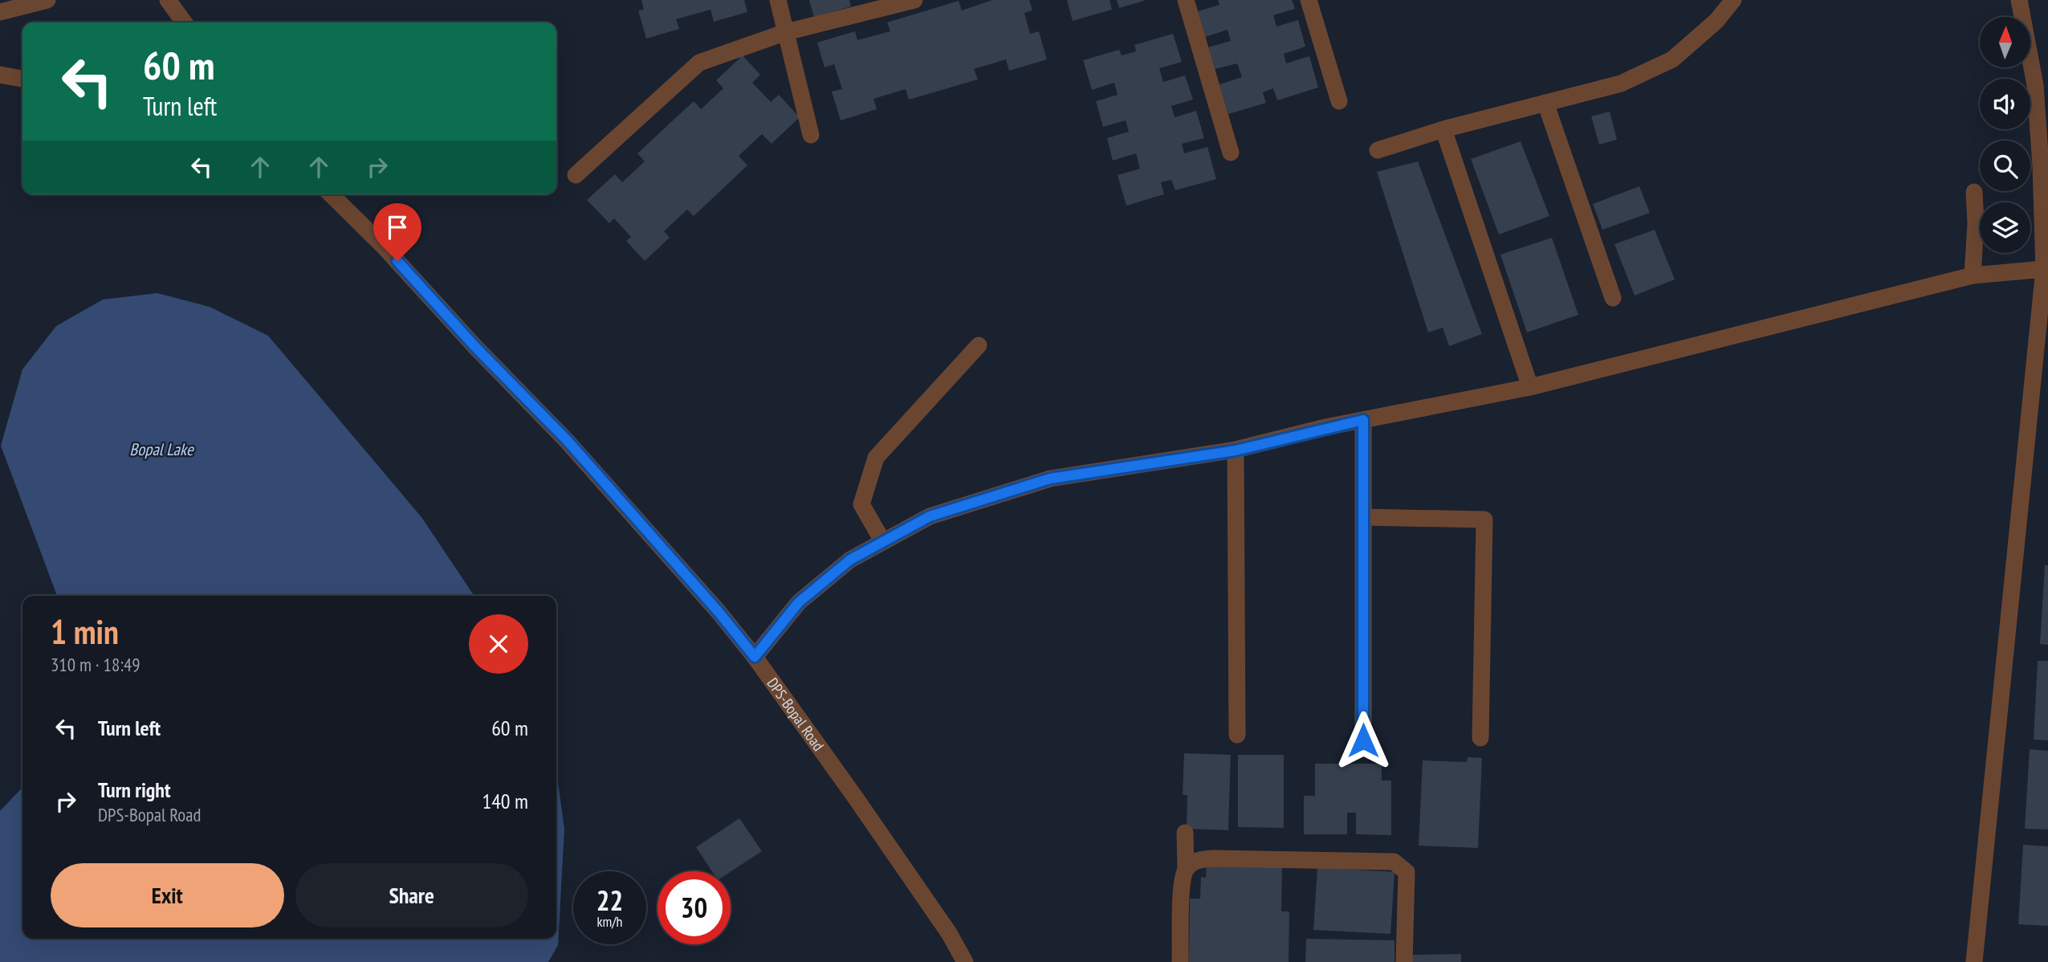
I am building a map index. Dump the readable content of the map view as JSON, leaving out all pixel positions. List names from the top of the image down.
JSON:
{
  "streets": {
    "street": ["DPS-Bopal Road"]
  },
  "water": ["Bopal Lake"],
  "north": "top",
  "page": {
    "turn": ["60 m", "Turn left"],
    "heading": ["1 min", "310 m · 18:49"],
    "list": [
      {
        "name": "Turn left",
        "value": "60 m"
      },
      {
        "name": "Turn right",
        "note": "DPS-Bopal Road",
        "value": "140 m"
      }
    ],
    "buttons": ["Exit", "Share"],
    "speed": "22 km/h",
    "limit": "30"
  }
}
